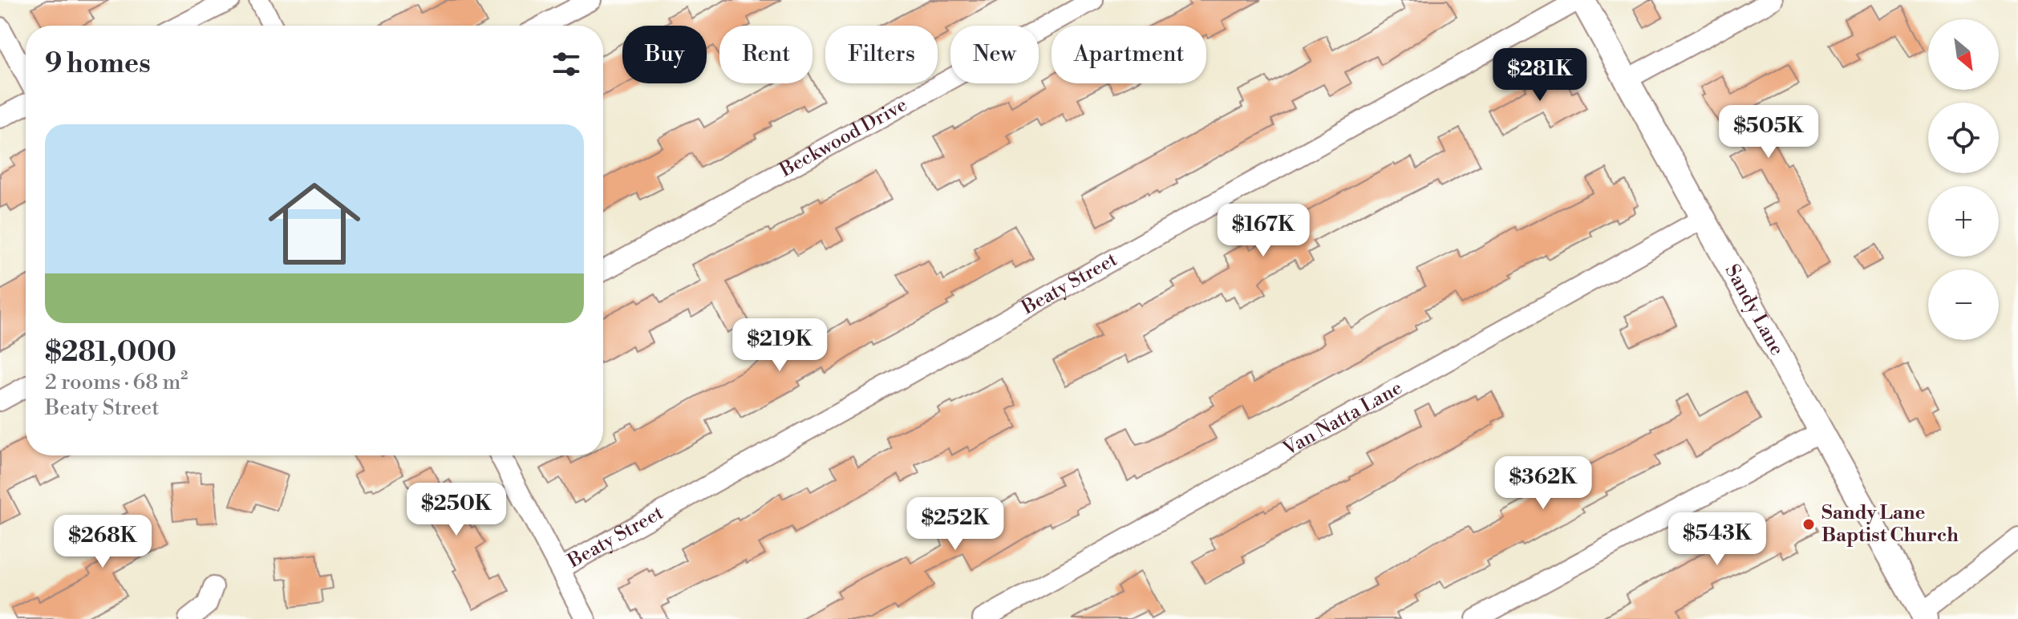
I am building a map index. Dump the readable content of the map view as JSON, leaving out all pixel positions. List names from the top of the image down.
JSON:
{
  "streets": {
    "street": [
      "Beckwood Drive",
      "Beaty Street",
      "Sandy Lane",
      "Van Natta Lane"
    ]
  },
  "crossings": [
    ["Beaty Street", "Sandy Lane"],
    ["Sandy Lane", "Van Natta Lane"]
  ],
  "places": ["Sandy Lane Baptist Church"],
  "north": "bottom right",
  "page": {
    "map_buttons": ["+", "−"],
    "chip": [
      "Buy",
      "Rent",
      "Filters",
      "New",
      "Apartment"
    ],
    "heading": "9 homes",
    "price": [
      "$281K",
      "$505K",
      "$167K",
      "$219K",
      "$362K",
      "$250K",
      "$252K",
      "$543K",
      "$268K"
    ],
    "list": [
      {
        "name": "$281,000",
        "note": "2 rooms · 68 m² · Beaty Street"
      }
    ]
  }
}
